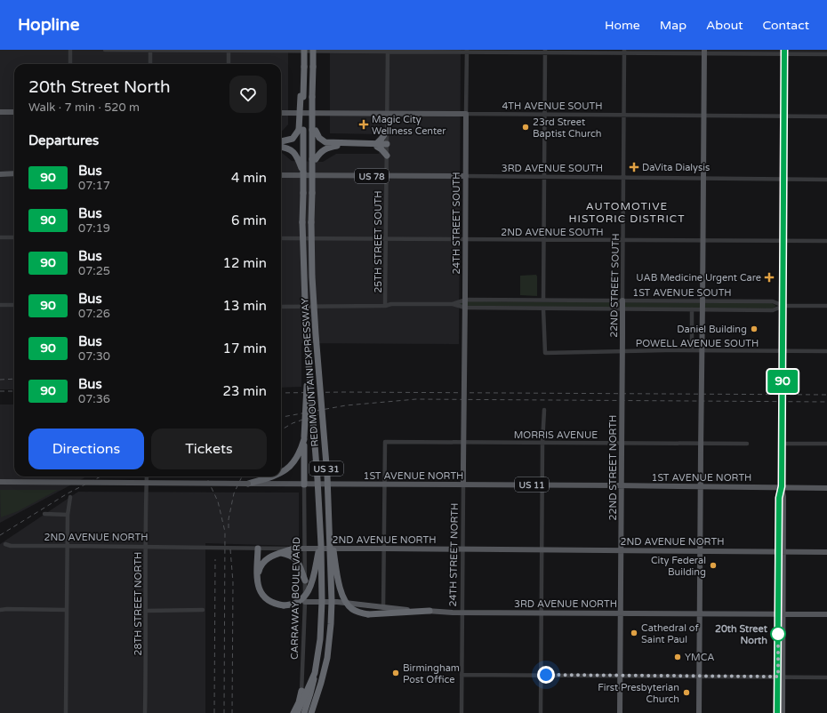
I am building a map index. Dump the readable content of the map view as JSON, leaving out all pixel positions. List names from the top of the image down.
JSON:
{
  "streets": {
    "highway": ["RED MOUNTAIN EXPRESSWAY", "US 31"],
    "main road": [
      "4TH AVENUE SOUTH",
      "3RD AVENUE SOUTH",
      "US 78",
      "24TH STREET SOUTH",
      "22ND STREET SOUTH",
      "22ND STREET NORTH",
      "1ST AVENUE NORTH",
      "US 11",
      "2ND AVENUE NORTH",
      "24TH STREET NORTH",
      "3RD AVENUE NORTH"
    ],
    "street": [
      "2ND AVENUE SOUTH",
      "25TH STREET SOUTH",
      "1ST AVENUE SOUTH",
      "POWELL AVENUE SOUTH",
      "MORRIS AVENUE",
      "CARRAWAY BOULEVARD",
      "28TH STREET NORTH"
    ]
  },
  "crossings": [
    ["4TH AVENUE SOUTH", "24TH STREET SOUTH"],
    ["4TH AVENUE SOUTH", "25TH STREET SOUTH"],
    ["4TH AVENUE SOUTH", "22ND STREET SOUTH"],
    ["3RD AVENUE SOUTH", "24TH STREET SOUTH"],
    ["3RD AVENUE SOUTH", "25TH STREET SOUTH"],
    ["3RD AVENUE SOUTH", "22ND STREET SOUTH"],
    ["24TH STREET SOUTH", "2ND AVENUE SOUTH"],
    ["24TH STREET SOUTH", "24TH STREET NORTH"],
    ["2ND AVENUE SOUTH", "25TH STREET SOUTH"],
    ["2ND AVENUE SOUTH", "22ND STREET SOUTH"],
    ["25TH STREET SOUTH", "1ST AVENUE SOUTH"],
    ["22ND STREET SOUTH", "1ST AVENUE SOUTH"],
    ["22ND STREET SOUTH", "22ND STREET NORTH"],
    ["1ST AVENUE SOUTH", "POWELL AVENUE SOUTH"],
    ["RED MOUNTAIN EXPRESSWAY", "CARRAWAY BOULEVARD"],
    ["MORRIS AVENUE", "1ST AVENUE NORTH"],
    ["22ND STREET NORTH", "1ST AVENUE NORTH"],
    ["22ND STREET NORTH", "2ND AVENUE NORTH"],
    ["22ND STREET NORTH", "3RD AVENUE NORTH"],
    ["1ST AVENUE NORTH", "24TH STREET NORTH"],
    ["1ST AVENUE NORTH", "CARRAWAY BOULEVARD"],
    ["2ND AVENUE NORTH", "24TH STREET NORTH"],
    ["2ND AVENUE NORTH", "CARRAWAY BOULEVARD"],
    ["2ND AVENUE NORTH", "28TH STREET NORTH"],
    ["24TH STREET NORTH", "3RD AVENUE NORTH"],
    ["CARRAWAY BOULEVARD", "3RD AVENUE NORTH"]
  ],
  "districts": ["AUTOMOTIVE HISTORIC DISTRICT"],
  "places": {
    "health": ["Magic City Wellness Center", "DaVita Dialysis", "UAB Medicine Urgent Care"],
    "other": [
      "23rd Street Baptist Church",
      "Daniel Building",
      "City Federal Building",
      "Cathedral of Saint Paul",
      "20th Street North",
      "YMCA",
      "Birmingham Post Office",
      "First Presbyterian Church"
    ]
  },
  "lines": ["bus line 90"],
  "page": {
    "header": "Hopline",
    "nav": [
      "Home",
      "Map",
      "About",
      "Contact"
    ],
    "on_map": "90",
    "heading": [
      ["20th Street North", "Walk · 7 min · 520 m"],
      "Departures"
    ],
    "list": [
      {
        "mark": "90",
        "name": "Bus",
        "note": "07:17",
        "value": "4 min"
      },
      {
        "mark": "90",
        "name": "Bus",
        "note": "07:19",
        "value": "6 min"
      },
      {
        "mark": "90",
        "name": "Bus",
        "note": "07:25",
        "value": "12 min"
      },
      {
        "mark": "90",
        "name": "Bus",
        "note": "07:26",
        "value": "13 min"
      },
      {
        "mark": "90",
        "name": "Bus",
        "note": "07:30",
        "value": "17 min"
      },
      {
        "mark": "90",
        "name": "Bus",
        "note": "07:36",
        "value": "23 min"
      }
    ],
    "buttons": ["Directions", "Tickets"]
  }
}
